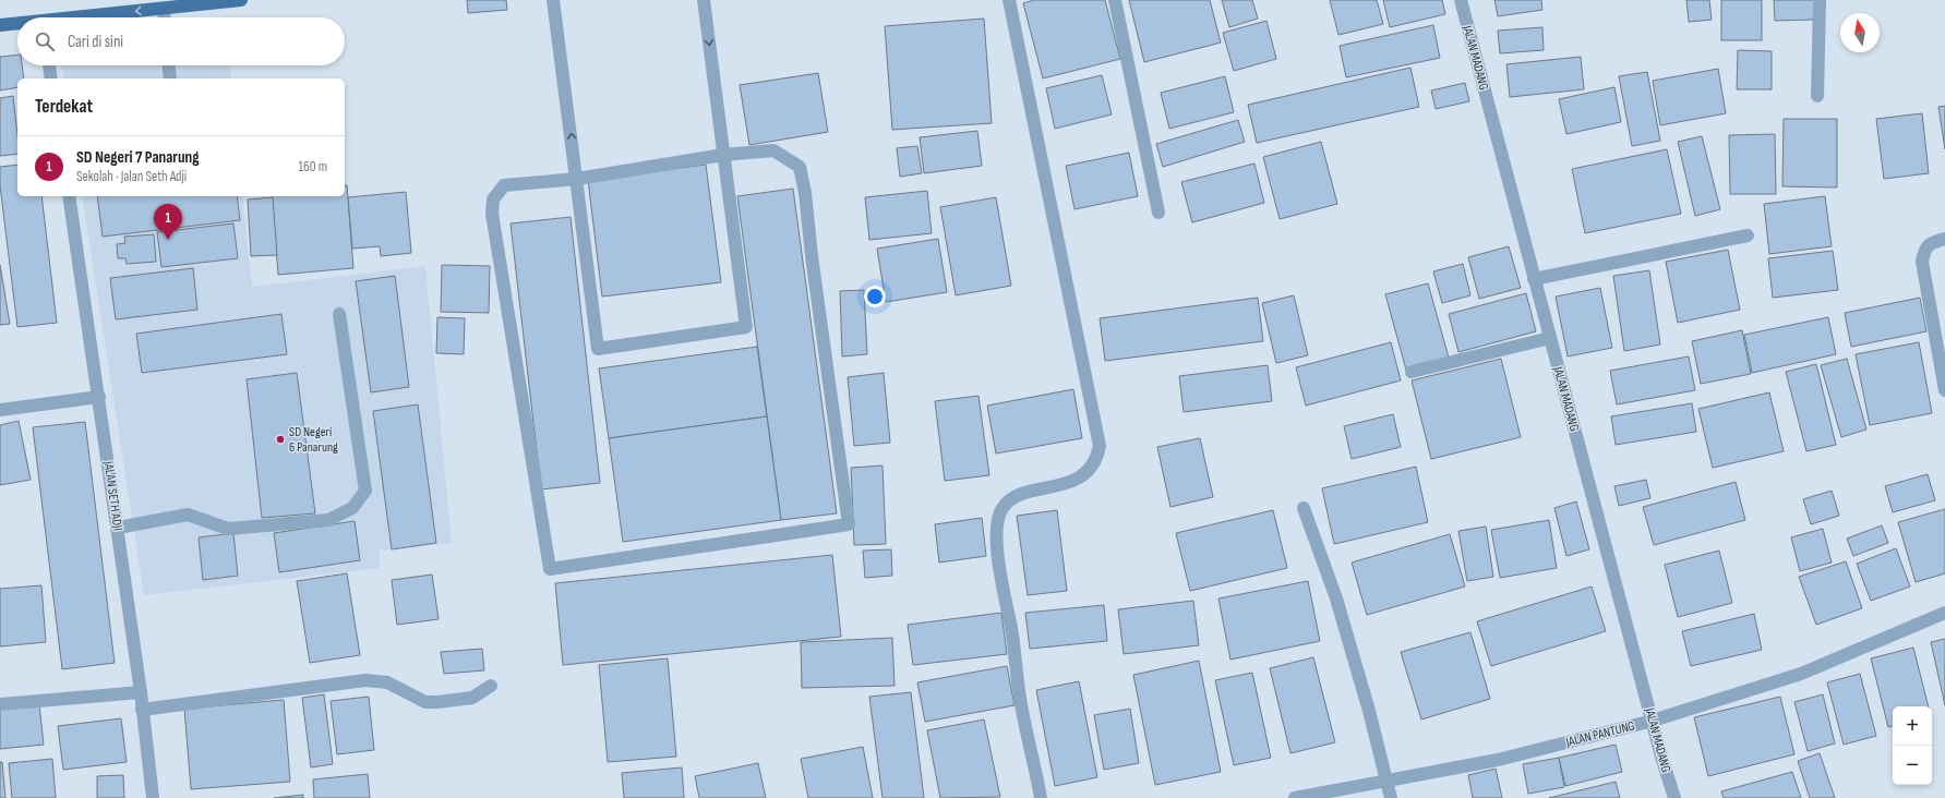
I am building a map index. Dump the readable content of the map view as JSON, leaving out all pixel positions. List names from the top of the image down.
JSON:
{
  "streets": {
    "street": ["JALAN MADANG", "JALAN SETH ADJI", "JALAN PANTUNG"]
  },
  "crossings": [
    ["JALAN MADANG", "JALAN PANTUNG"]
  ],
  "places": ["SD Negeri 6 Panarung"],
  "north": "top",
  "page": {
    "search": "Cari di sini",
    "heading": "Terdekat",
    "list": [
      {
        "mark": "1",
        "name": "SD Negeri 7 Panarung",
        "note": "Sekolah · Jalan Seth Adji",
        "value": "160 m"
      }
    ],
    "pins": "1",
    "map_buttons": ["+", "−"]
  }
}
